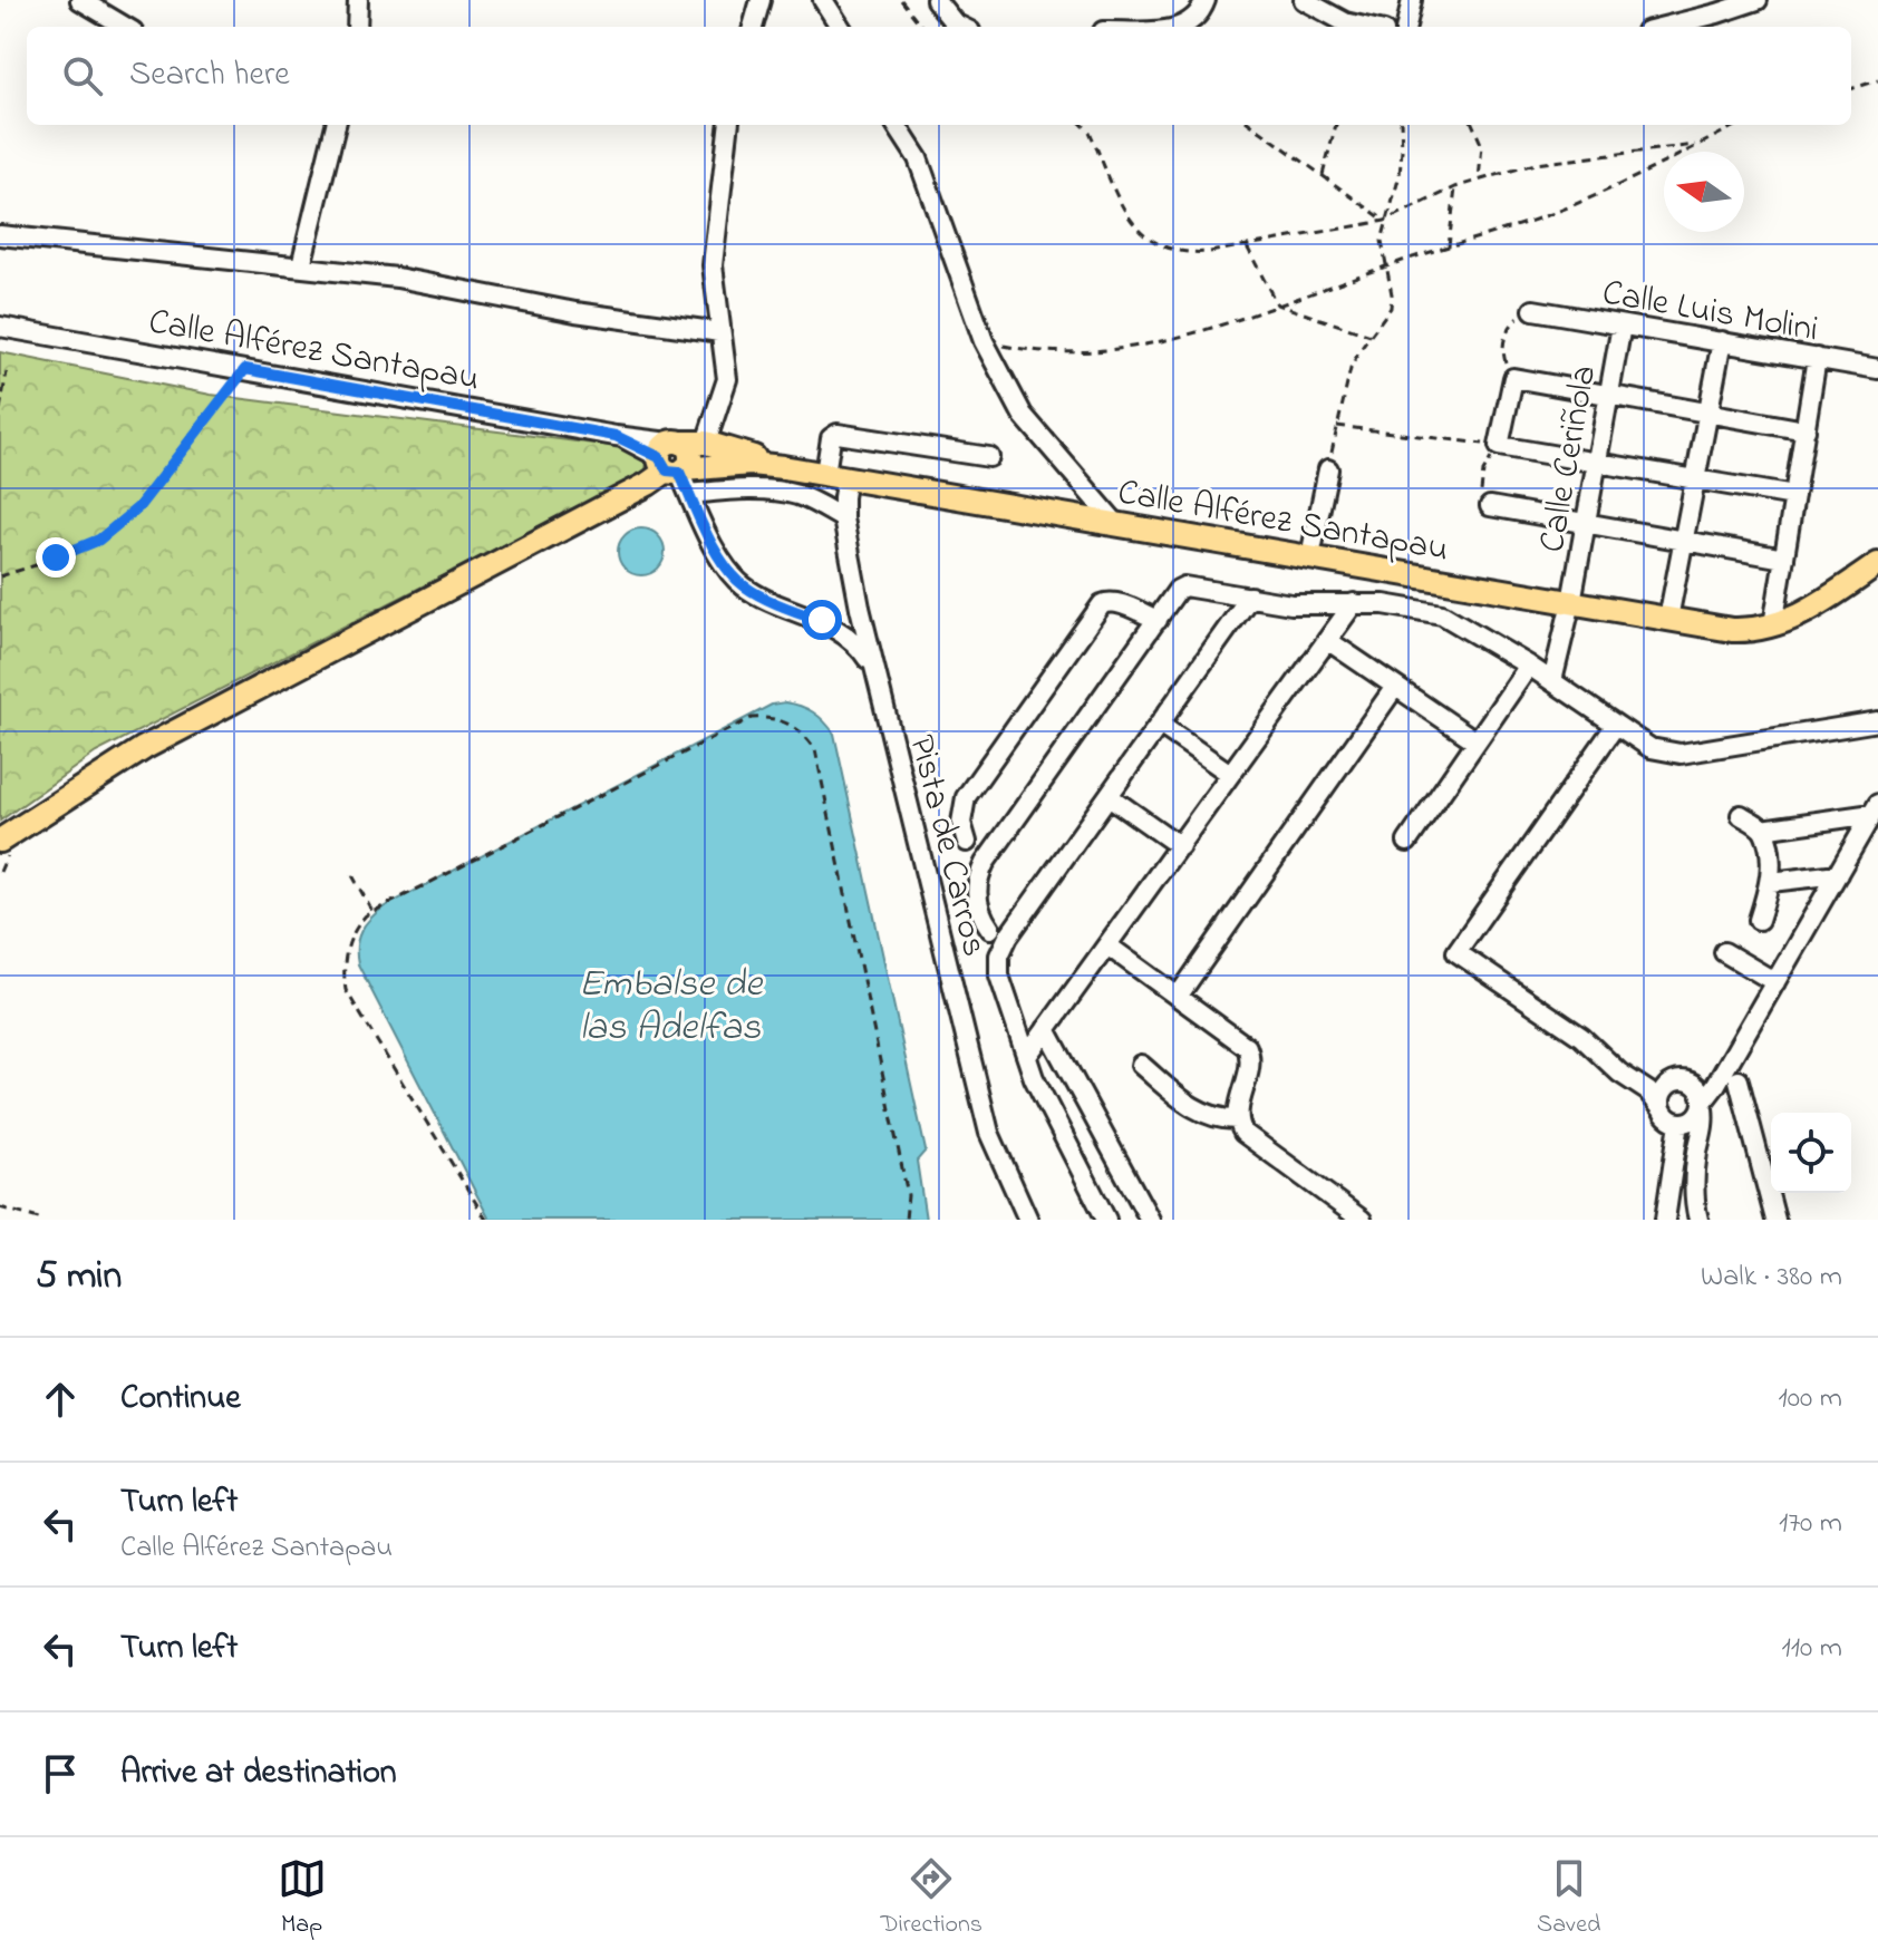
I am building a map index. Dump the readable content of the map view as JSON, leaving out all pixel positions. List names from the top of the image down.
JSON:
{
  "streets": {
    "main road": ["Calle Alférez Santapau"],
    "street": ["Calle Luis Molini", "Calle Ceriñola", "Pista de Carros"]
  },
  "crossings": [
    ["Calle Luis Molini", "Calle Ceriñola"],
    ["Calle Alférez Santapau", "Calle Ceriñola"],
    ["Calle Alférez Santapau", "Pista de Carros"]
  ],
  "water": ["Embalse de las Adelfas"],
  "north": "left",
  "page": {
    "search": "Search here",
    "heading": ["5 min", "Walk · 380 m"],
    "list": [
      ["Continue", "100 m"],
      ["Turn left", "Calle Alférez Santapau", "170 m"],
      ["Turn left", "110 m"],
      "Arrive at destination"
    ],
    "nav": ["Map", "Directions", "Saved"]
  }
}
